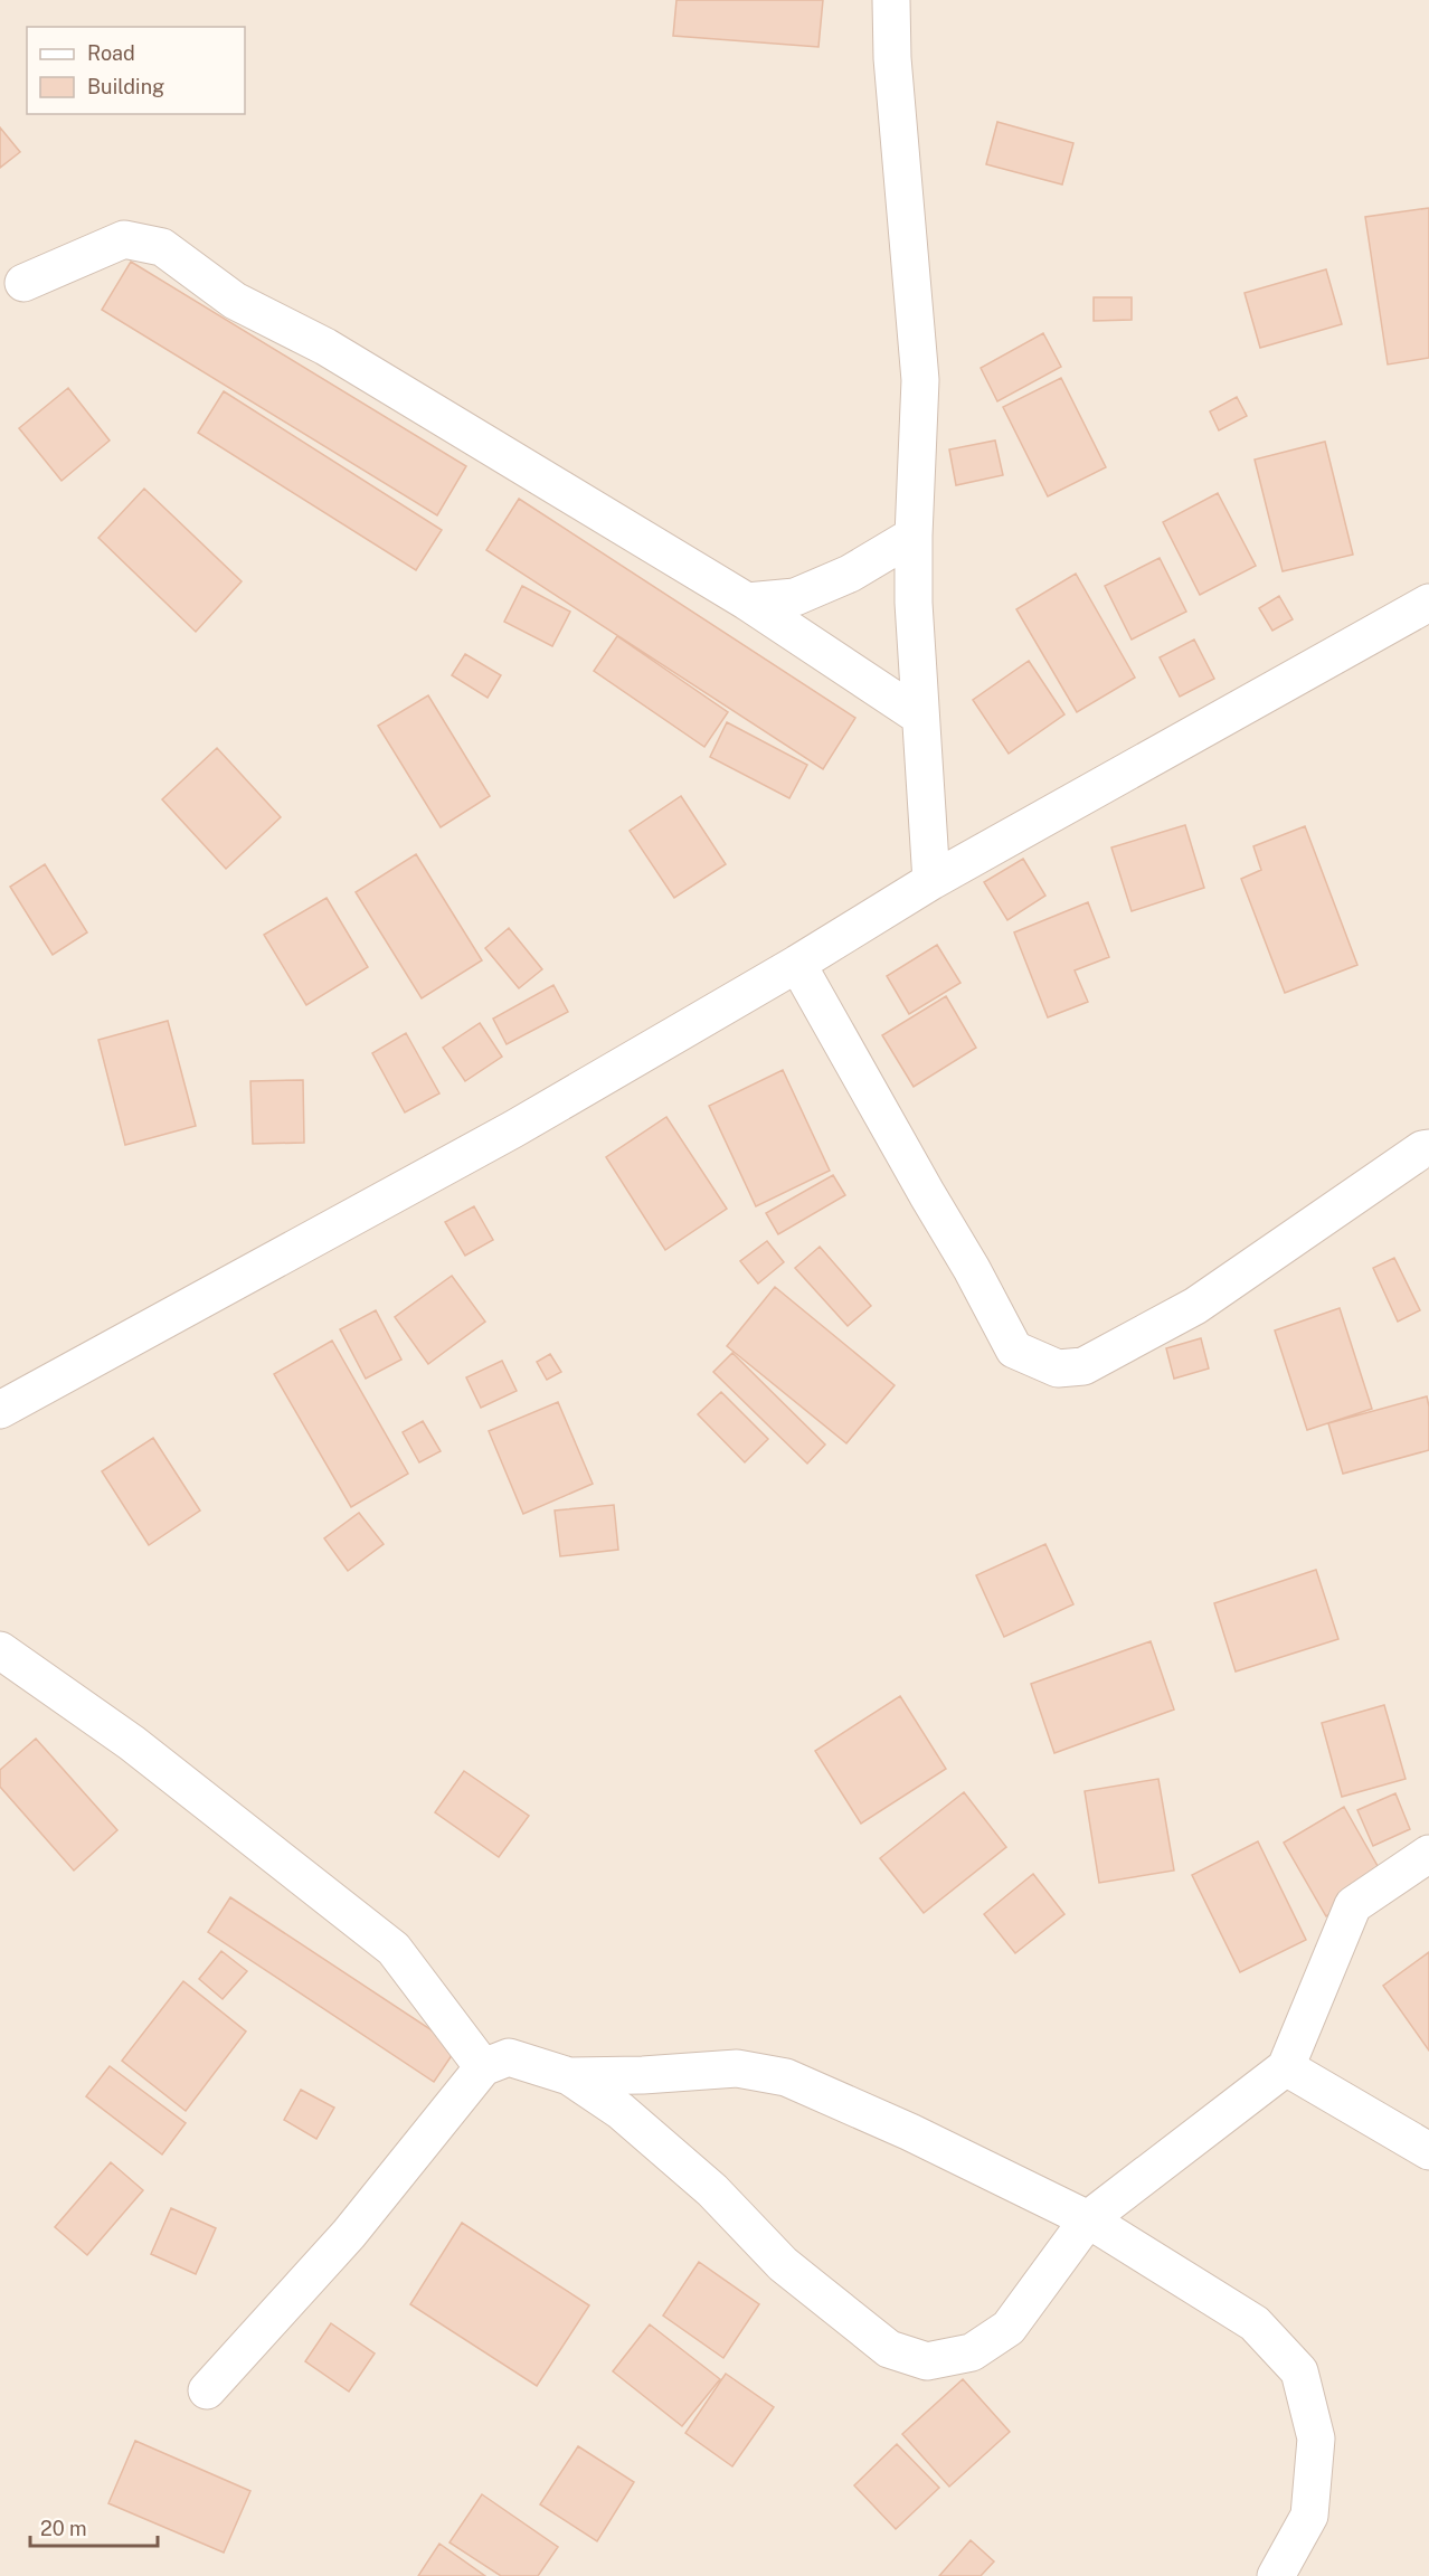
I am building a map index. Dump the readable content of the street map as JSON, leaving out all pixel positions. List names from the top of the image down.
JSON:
{
  "legend": ["Road", "Building"],
  "scale_bar": "20 m"
}
